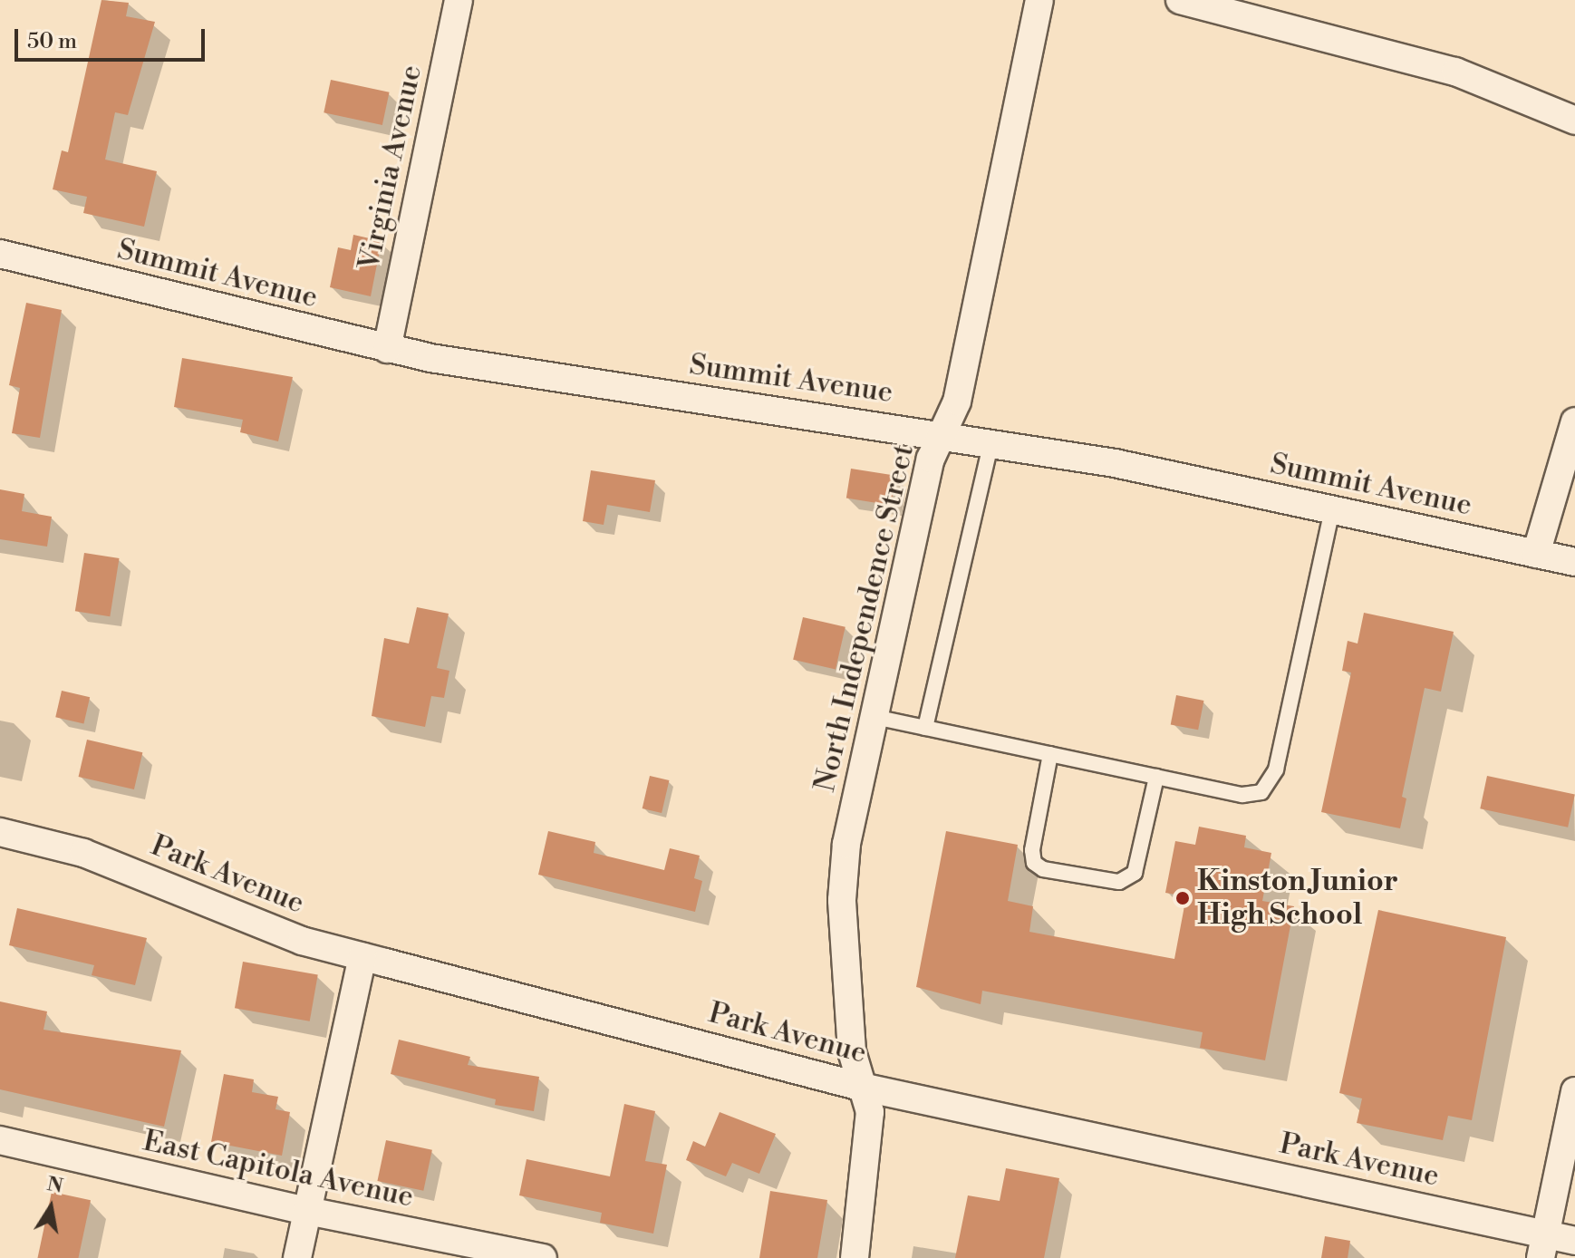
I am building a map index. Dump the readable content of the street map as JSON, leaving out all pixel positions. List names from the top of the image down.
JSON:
{
  "streets": {
    "street": [
      "Virginia Avenue",
      "Summit Avenue",
      "North Independence Street",
      "Park Avenue",
      "East Capitola Avenue"
    ]
  },
  "crossings": [
    ["Virginia Avenue", "Summit Avenue"],
    ["Summit Avenue", "North Independence Street"],
    ["North Independence Street", "Park Avenue"]
  ],
  "places": ["Kinston Junior High School"],
  "scale_bar": "50 m",
  "north": "top"
}
